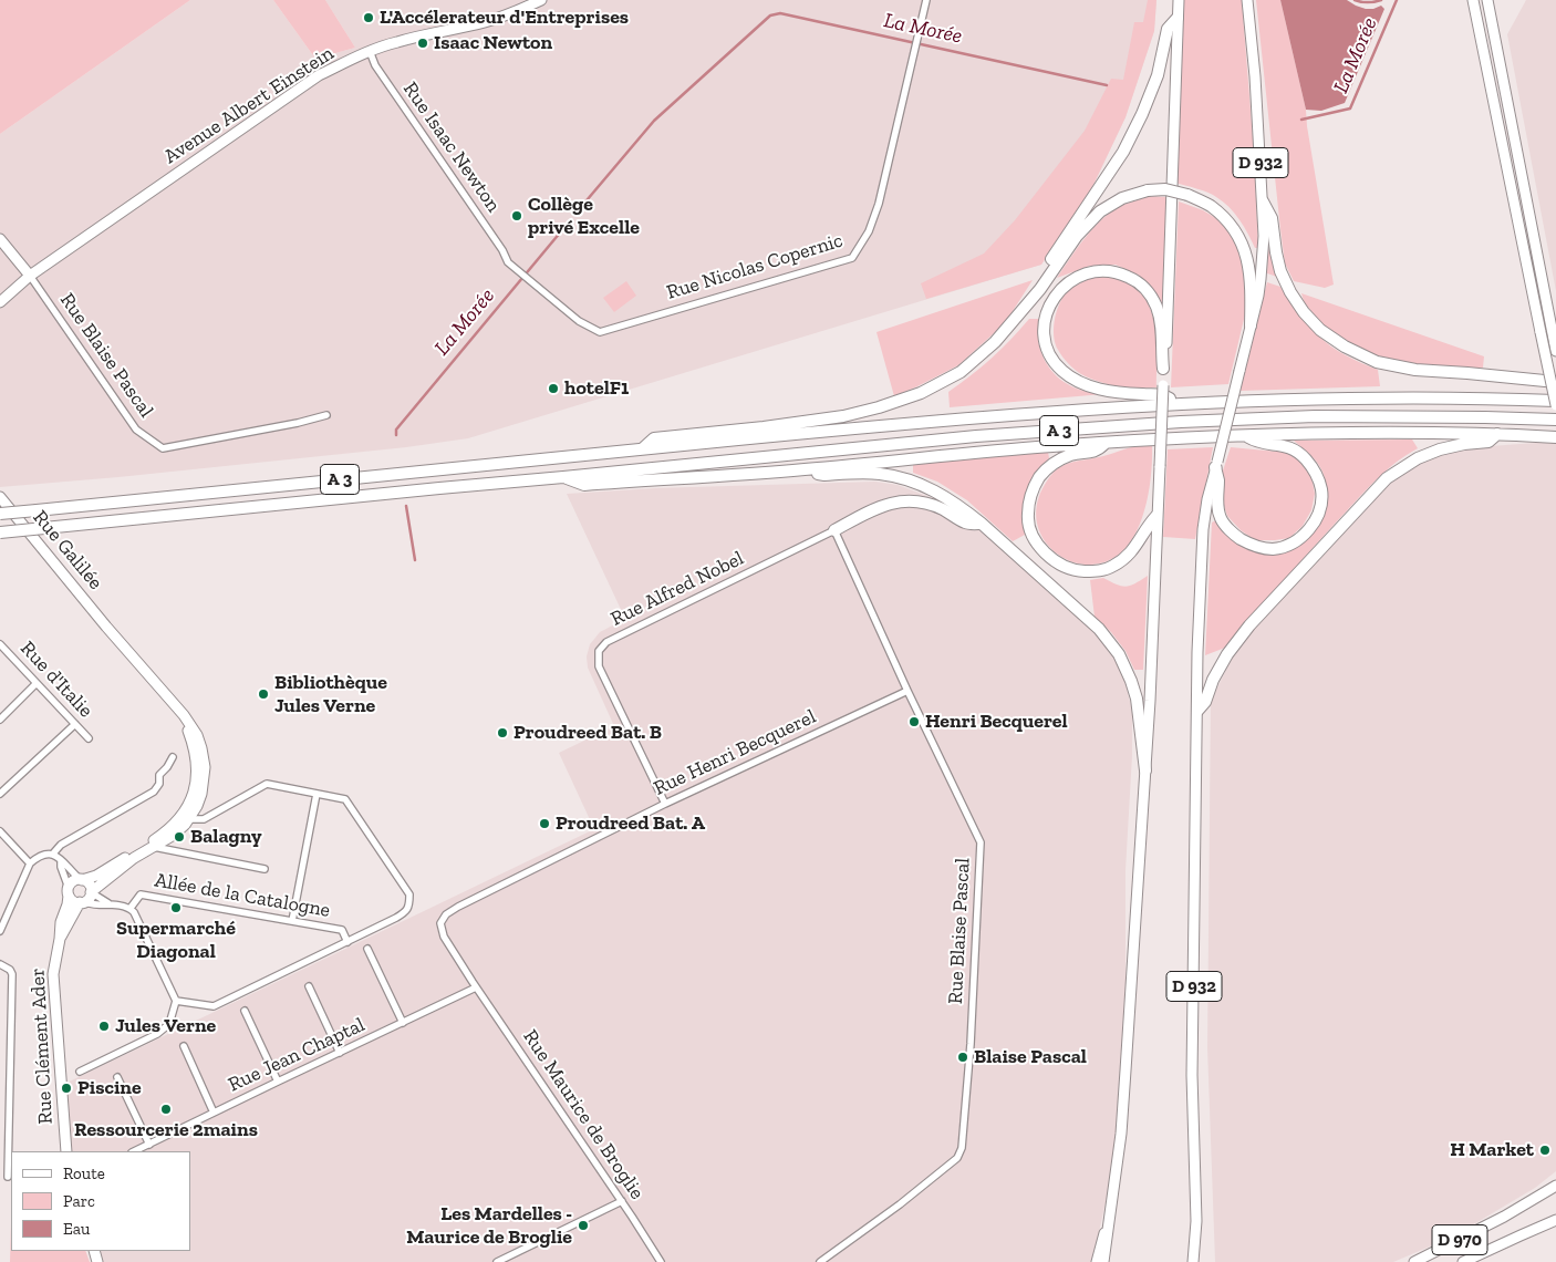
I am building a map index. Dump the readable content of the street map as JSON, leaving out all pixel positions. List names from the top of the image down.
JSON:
{
  "streets": {
    "highway": ["A 3"],
    "main road": [
      "Avenue Albert Einstein",
      "D 932",
      "Rue Galilée",
      "Rue Clément Ader",
      "D 970"
    ],
    "street": [
      "Rue Isaac Newton",
      "Rue Nicolas Copernic",
      "Rue Blaise Pascal",
      "Rue Alfred Nobel",
      "Rue d'Italie",
      "Rue Henri Becquerel",
      "Allée de la Catalogne",
      "Rue Jean Chaptal",
      "Rue Maurice de Broglie"
    ]
  },
  "crossings": [
    ["Avenue Albert Einstein", "Rue Isaac Newton"],
    ["Avenue Albert Einstein", "Rue Blaise Pascal"],
    ["Rue Isaac Newton", "Rue Nicolas Copernic"],
    ["Rue Blaise Pascal", "Rue Alfred Nobel"],
    ["Rue Blaise Pascal", "Rue Henri Becquerel"],
    ["Rue Alfred Nobel", "Rue Henri Becquerel"],
    ["Rue Henri Becquerel", "Rue Jean Chaptal"],
    ["Rue Henri Becquerel", "Rue Maurice de Broglie"],
    ["Rue Jean Chaptal", "Rue Maurice de Broglie"]
  ],
  "water": ["La Morée"],
  "places": [
    "L'Accélerateur d'Entreprises",
    "Isaac Newton",
    "Collège privé Excelle",
    "hotelF1",
    "Bibliothèque Jules Verne",
    "Henri Becquerel",
    "Proudreed Bat. B",
    "Proudreed Bat. A",
    "Balagny",
    "Supermarché Diagonal",
    "Jules Verne",
    "Blaise Pascal",
    "Piscine",
    "Ressourcerie 2mains",
    "H Market",
    "Les Mardelles - Maurice de Broglie"
  ],
  "legend": ["Route", "Parc", "Eau"]
}
